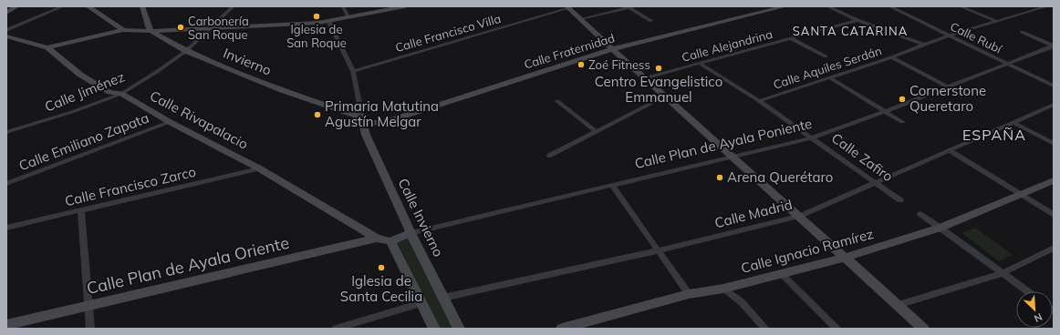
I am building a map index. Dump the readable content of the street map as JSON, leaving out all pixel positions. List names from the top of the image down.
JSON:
{
  "streets": {
    "street": [
      "Calle Francisco Villa",
      "Calle Rubí",
      "Calle Alejandrina",
      "Calle Fraternidad",
      "Invierno",
      "Calle Aquiles Serdán",
      "Calle Jiménez",
      "Calle Rivapalacio",
      "Calle Emiliano Zapata",
      "Calle Plan de Ayala Poniente",
      "Calle Zafiro",
      "Calle Francisco Zarco",
      "Calle Madrid",
      "Calle Invierno",
      "Calle Ignacio Ramírez",
      "Calle Plan de Ayala Oriente"
    ]
  },
  "crossings": [
    ["Calle Rubí", "Calle Aquiles Serdán"],
    ["Calle Rubí", "Calle Plan de Ayala Poniente"],
    ["Calle Alejandrina", "Calle Zafiro"],
    ["Calle Fraternidad", "Invierno"],
    ["Calle Fraternidad", "Calle Invierno"],
    ["Invierno", "Calle Jiménez"],
    ["Invierno", "Calle Invierno"],
    ["Calle Aquiles Serdán", "Calle Zafiro"],
    ["Calle Jiménez", "Calle Rivapalacio"],
    ["Calle Rivapalacio", "Calle Emiliano Zapata"],
    ["Calle Rivapalacio", "Calle Francisco Zarco"],
    ["Calle Rivapalacio", "Calle Plan de Ayala Oriente"],
    ["Calle Plan de Ayala Poniente", "Calle Zafiro"],
    ["Calle Plan de Ayala Poniente", "Calle Invierno"],
    ["Calle Zafiro", "Calle Madrid"],
    ["Calle Madrid", "Calle Invierno"]
  ],
  "districts": ["SANTA CATARINA", "ESPAÑA"],
  "places": [
    "Iglesia de San Roque",
    "Carbonería San Roque",
    "Zoé Fitness",
    "Centro Evangelistico Emmanuel",
    "Cornerstone Queretaro",
    "Primaria Matutina Agustín Melgar",
    "Arena Querétaro",
    "Iglesia de Santa Cecilia"
  ],
  "north": "bottom right"
}
